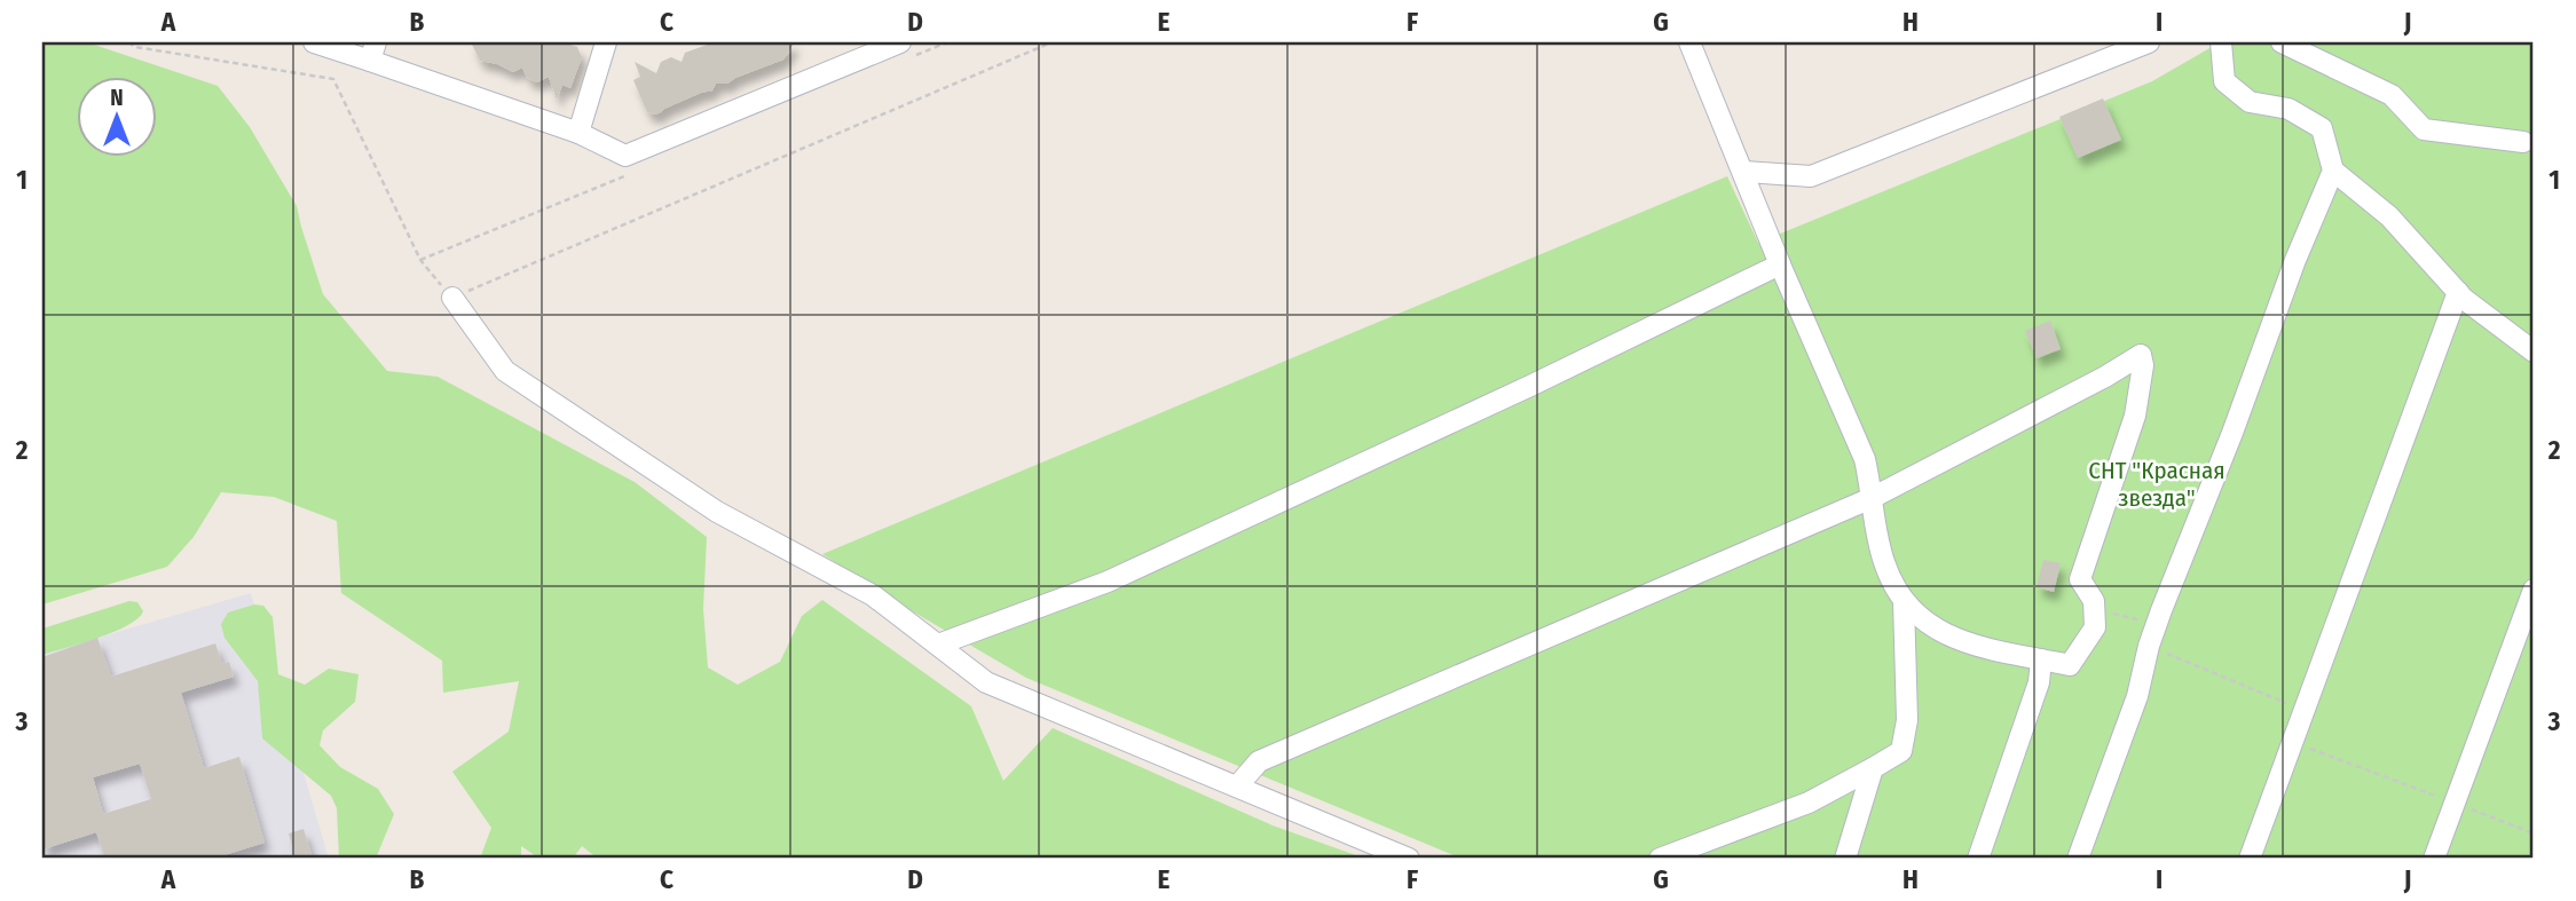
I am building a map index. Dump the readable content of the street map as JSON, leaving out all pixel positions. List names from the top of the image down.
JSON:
{
  "parks": ["СНТ \"Красная звезда\""],
  "north": "top",
  "grid": {
    "columns": [
      "A",
      "B",
      "C",
      "D",
      "E",
      "F",
      "G",
      "H",
      "I",
      "J"
    ],
    "rows": ["1", "2", "3"]
  }
}
